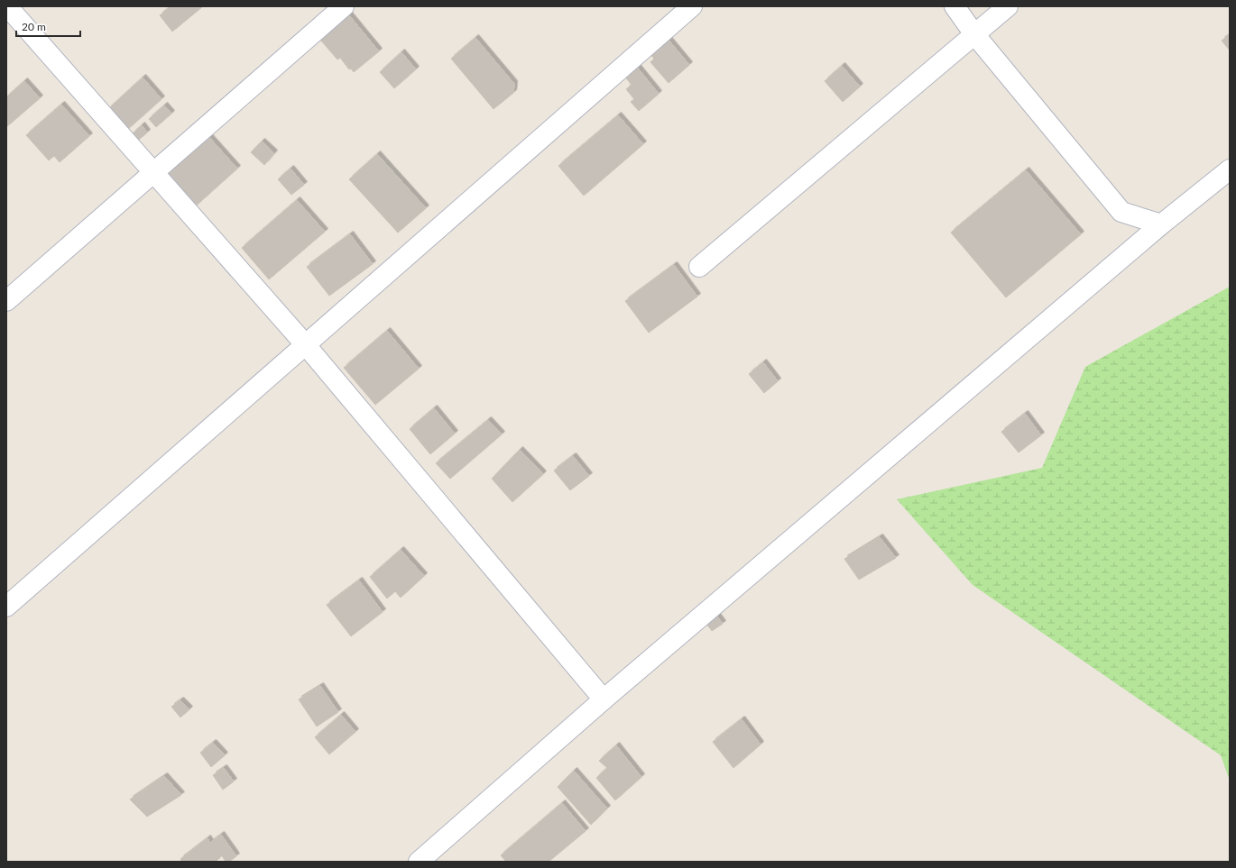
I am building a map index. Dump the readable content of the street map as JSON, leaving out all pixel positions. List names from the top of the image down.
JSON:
{
  "scale_bar": "20 m"
}
